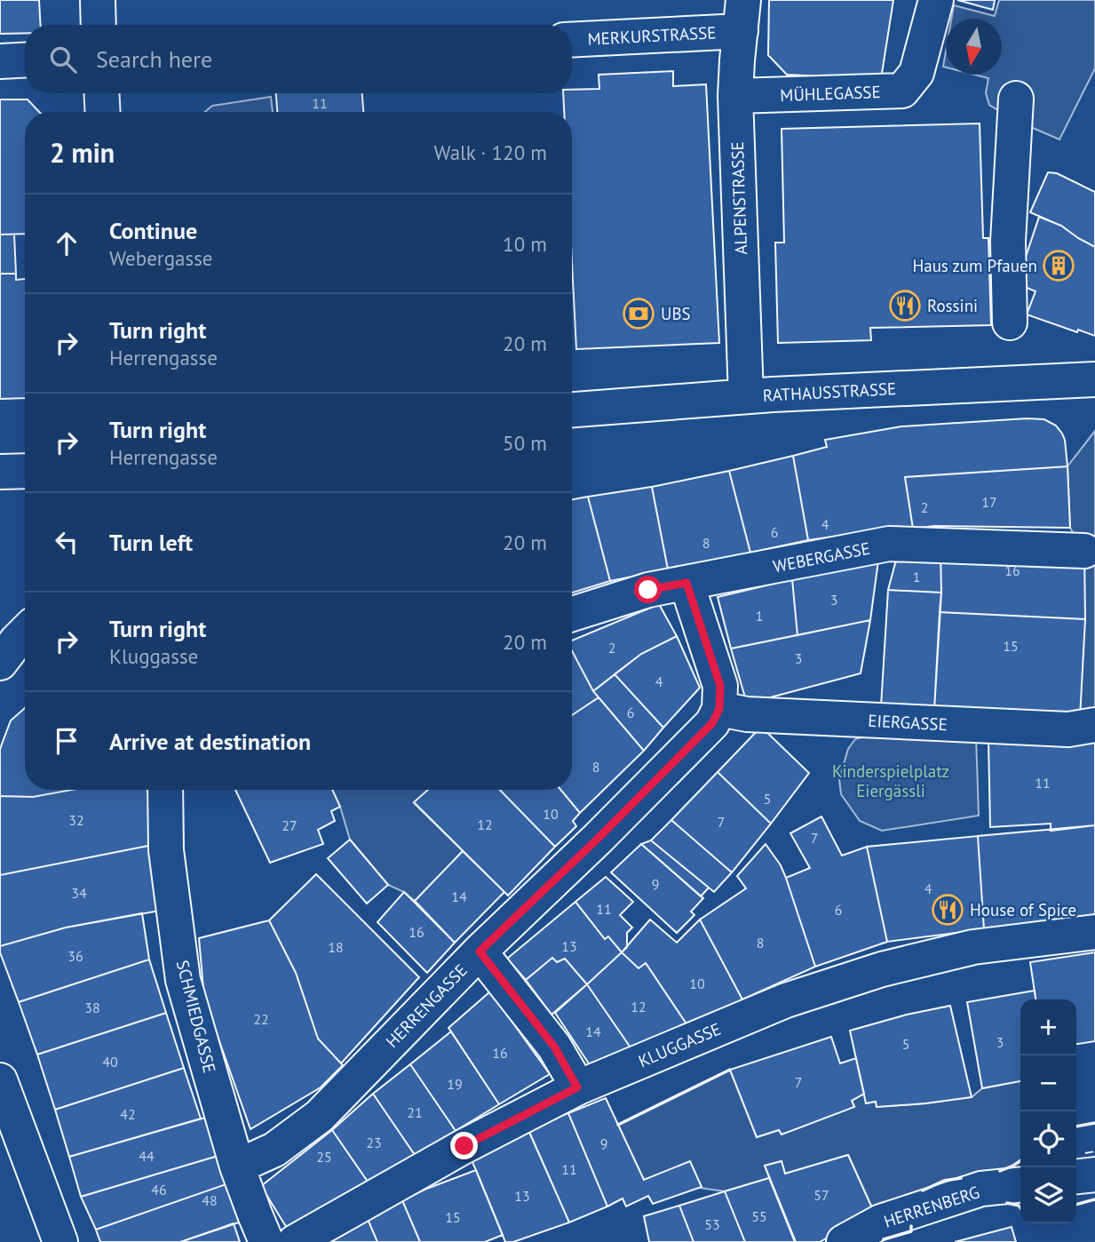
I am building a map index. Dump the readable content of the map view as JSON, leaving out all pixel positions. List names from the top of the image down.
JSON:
{
  "streets": {
    "street": [
      "MERKURSTRASSE",
      "MÜHLEGASSE",
      "ALPENSTRASSE",
      "RATHAUSSTRASSE",
      "WEBERGASSE",
      "EIERGASSE",
      "HERRENGASSE",
      "SCHMIEDGASSE",
      "KLUGGASSE",
      "HERRENBERG"
    ]
  },
  "crossings": [
    ["MERKURSTRASSE", "ALPENSTRASSE"],
    ["MÜHLEGASSE", "ALPENSTRASSE"],
    ["ALPENSTRASSE", "RATHAUSSTRASSE"],
    ["EIERGASSE", "HERRENGASSE"],
    ["HERRENGASSE", "SCHMIEDGASSE"]
  ],
  "parks": ["Kinderspielplatz Eiergässli"],
  "places": {
    "building": ["Haus zum Pfauen"],
    "restaurant": ["Rossini", "House of Spice"],
    "bank": ["UBS"]
  },
  "house_numbers": [
    "11",
    "17",
    "2",
    "4",
    "6",
    "8",
    "16",
    "1",
    "3",
    "1",
    "15",
    "2",
    "3",
    "4",
    "6",
    "8",
    "11",
    "5",
    "10",
    "32",
    "7",
    "12",
    "27",
    "7",
    "9",
    "4",
    "34",
    "14",
    "11",
    "6",
    "16",
    "8",
    "13",
    "18",
    "36",
    "10",
    "12",
    "38",
    "22",
    "14",
    "3",
    "5",
    "16",
    "40",
    "7",
    "19",
    "21",
    "42",
    "23",
    "9",
    "44",
    "25",
    "11",
    "46",
    "57",
    "13",
    "48",
    "55",
    "15",
    "53"
  ],
  "north": "bottom",
  "page": {
    "search": "Search here",
    "heading": ["2 min", "Walk · 120 m"],
    "list": [
      ["Continue", "Webergasse", "10 m"],
      ["Turn right", "Herrengasse", "20 m"],
      ["Turn right", "Herrengasse", "50 m"],
      ["Turn left", "20 m"],
      ["Turn right", "Kluggasse", "20 m"],
      "Arrive at destination"
    ],
    "map_buttons": ["+", "−"]
  }
}
